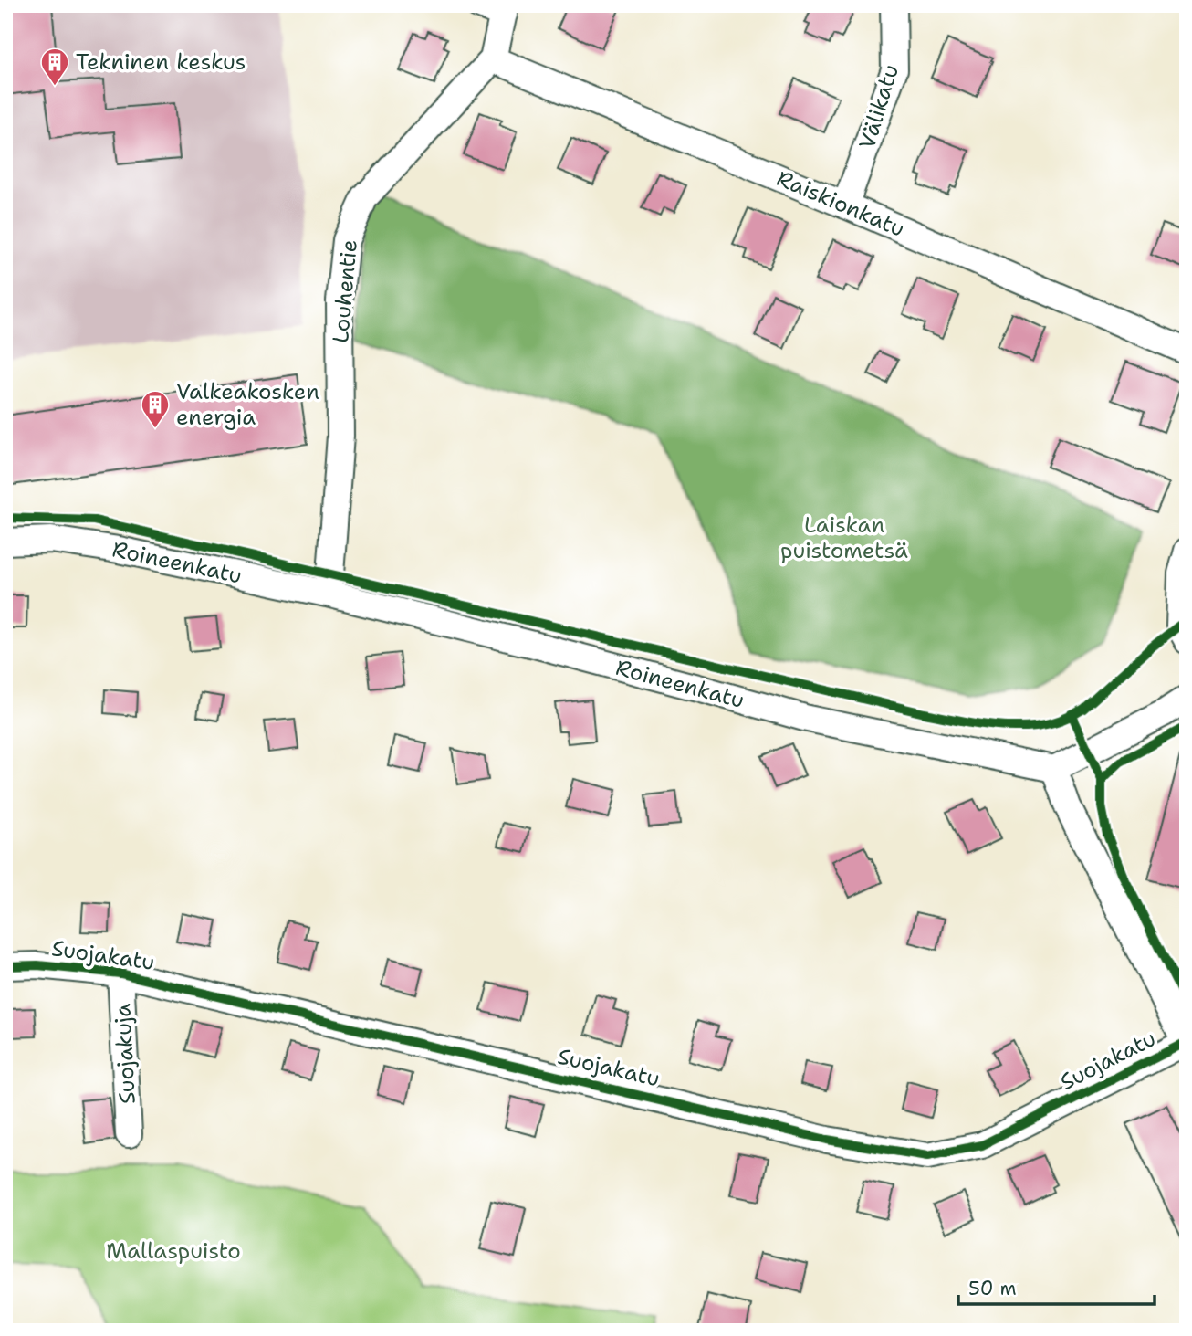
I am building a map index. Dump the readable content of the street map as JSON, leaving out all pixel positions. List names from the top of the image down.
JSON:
{
  "streets": {
    "street": [
      "Välikatu",
      "Raiskionkatu",
      "Louhentie",
      "Roineenkatu",
      "Suojakatu",
      "Suojakuja"
    ]
  },
  "crossings": [
    ["Välikatu", "Raiskionkatu"],
    ["Raiskionkatu", "Louhentie"],
    ["Louhentie", "Roineenkatu"],
    ["Suojakatu", "Suojakuja"]
  ],
  "parks": ["Laiskan puistometsä", "Mallaspuisto"],
  "places": {
    "building": ["Tekninen keskus", "Valkeakosken energia"]
  },
  "scale_bar": "50 m"
}
